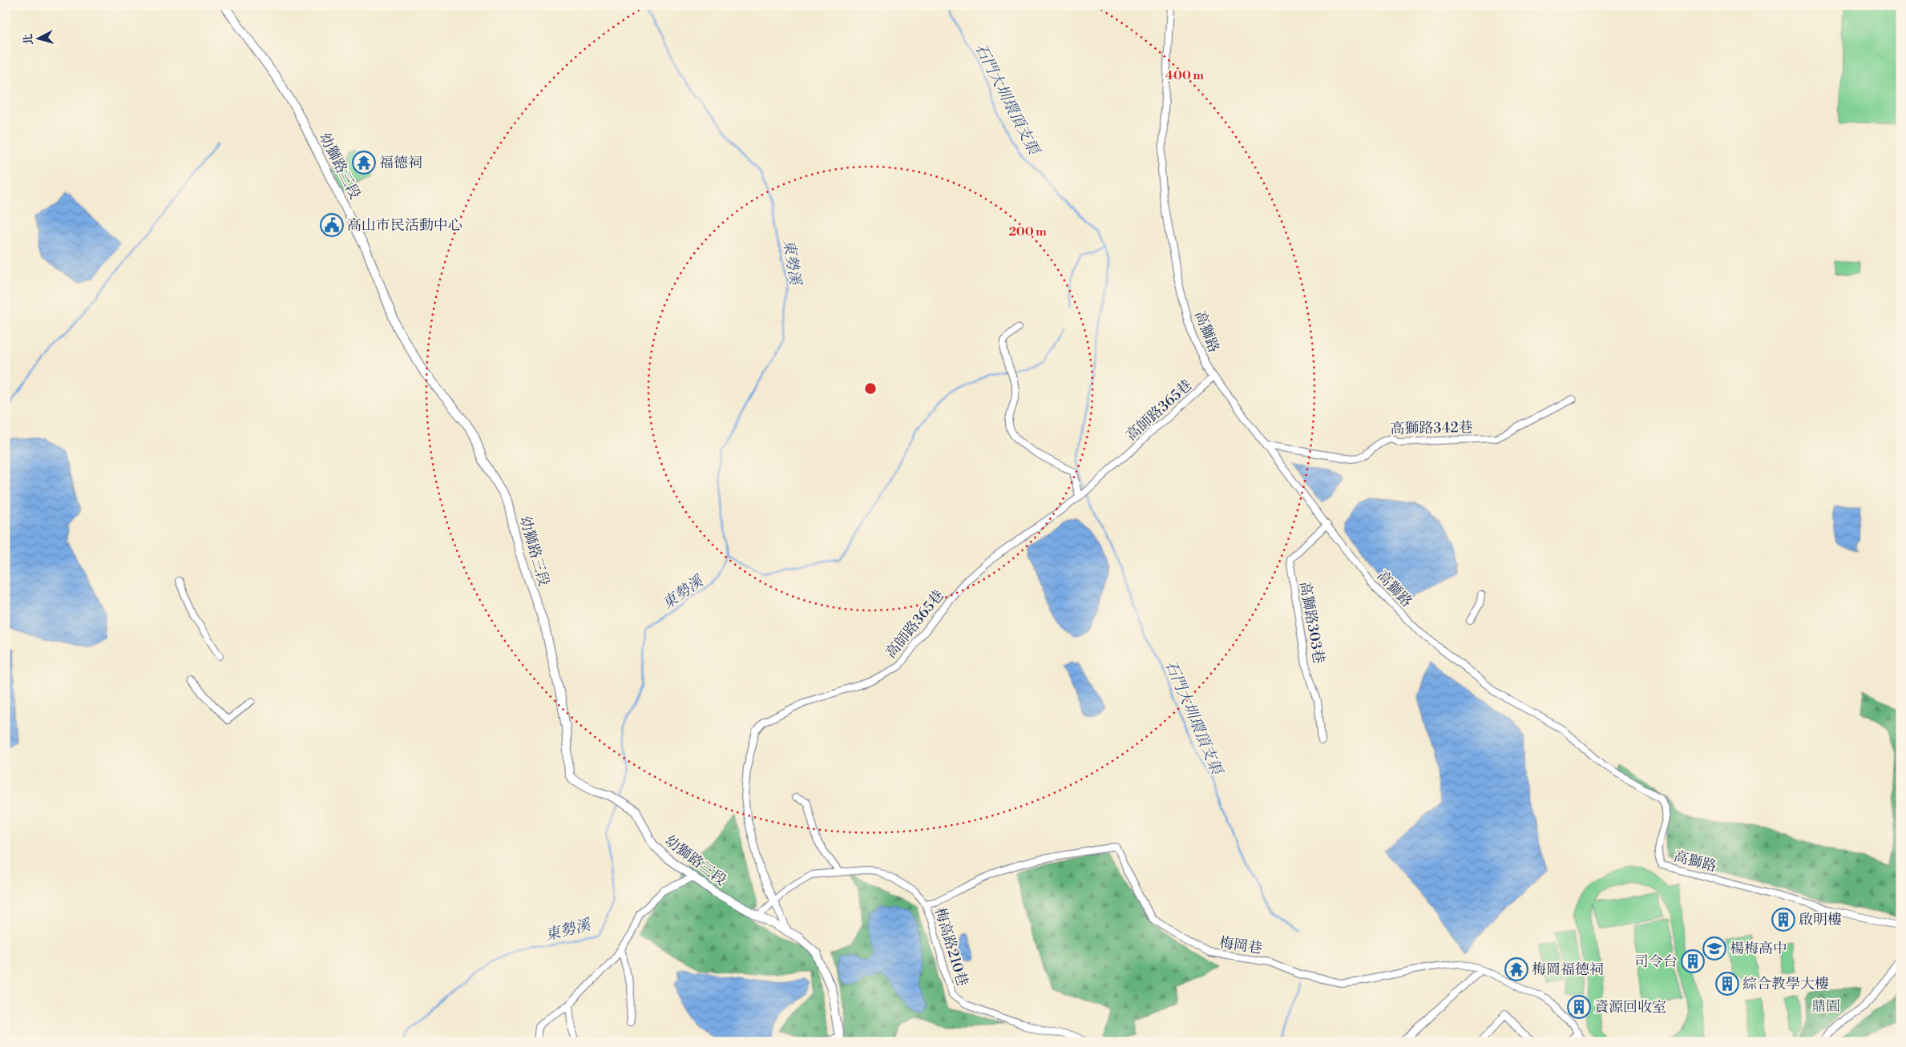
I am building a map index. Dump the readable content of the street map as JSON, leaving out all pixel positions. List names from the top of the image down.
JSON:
{
  "streets": {
    "street": [
      "幼獅路三段",
      "高獅路",
      "高師路365巷",
      "高獅路342巷",
      "高獅路303巷",
      "梅岡巷",
      "梅高路210巷"
    ]
  },
  "crossings": [
    ["幼獅路三段", "高師路365巷"],
    ["幼獅路三段", "梅高路210巷"],
    ["高獅路", "高師路365巷"],
    ["高獅路", "高獅路342巷"],
    ["高獅路", "高獅路303巷"],
    ["高師路365巷", "梅高路210巷"],
    ["梅岡巷", "梅高路210巷"]
  ],
  "water": ["石門大圳環頂支渠", "東勢溪"],
  "parks": ["鼎園"],
  "places": {
    "temple": ["福德祠", "梅岡福德祠"],
    "public building": ["高山市民活動中心"],
    "building": [
      "啟明樓",
      "司令台",
      "綜合教學大樓",
      "資源回收室"
    ],
    "school or university": ["楊梅高中"]
  },
  "north": "left",
  "rings": ["400 m", "200 m"]
}
